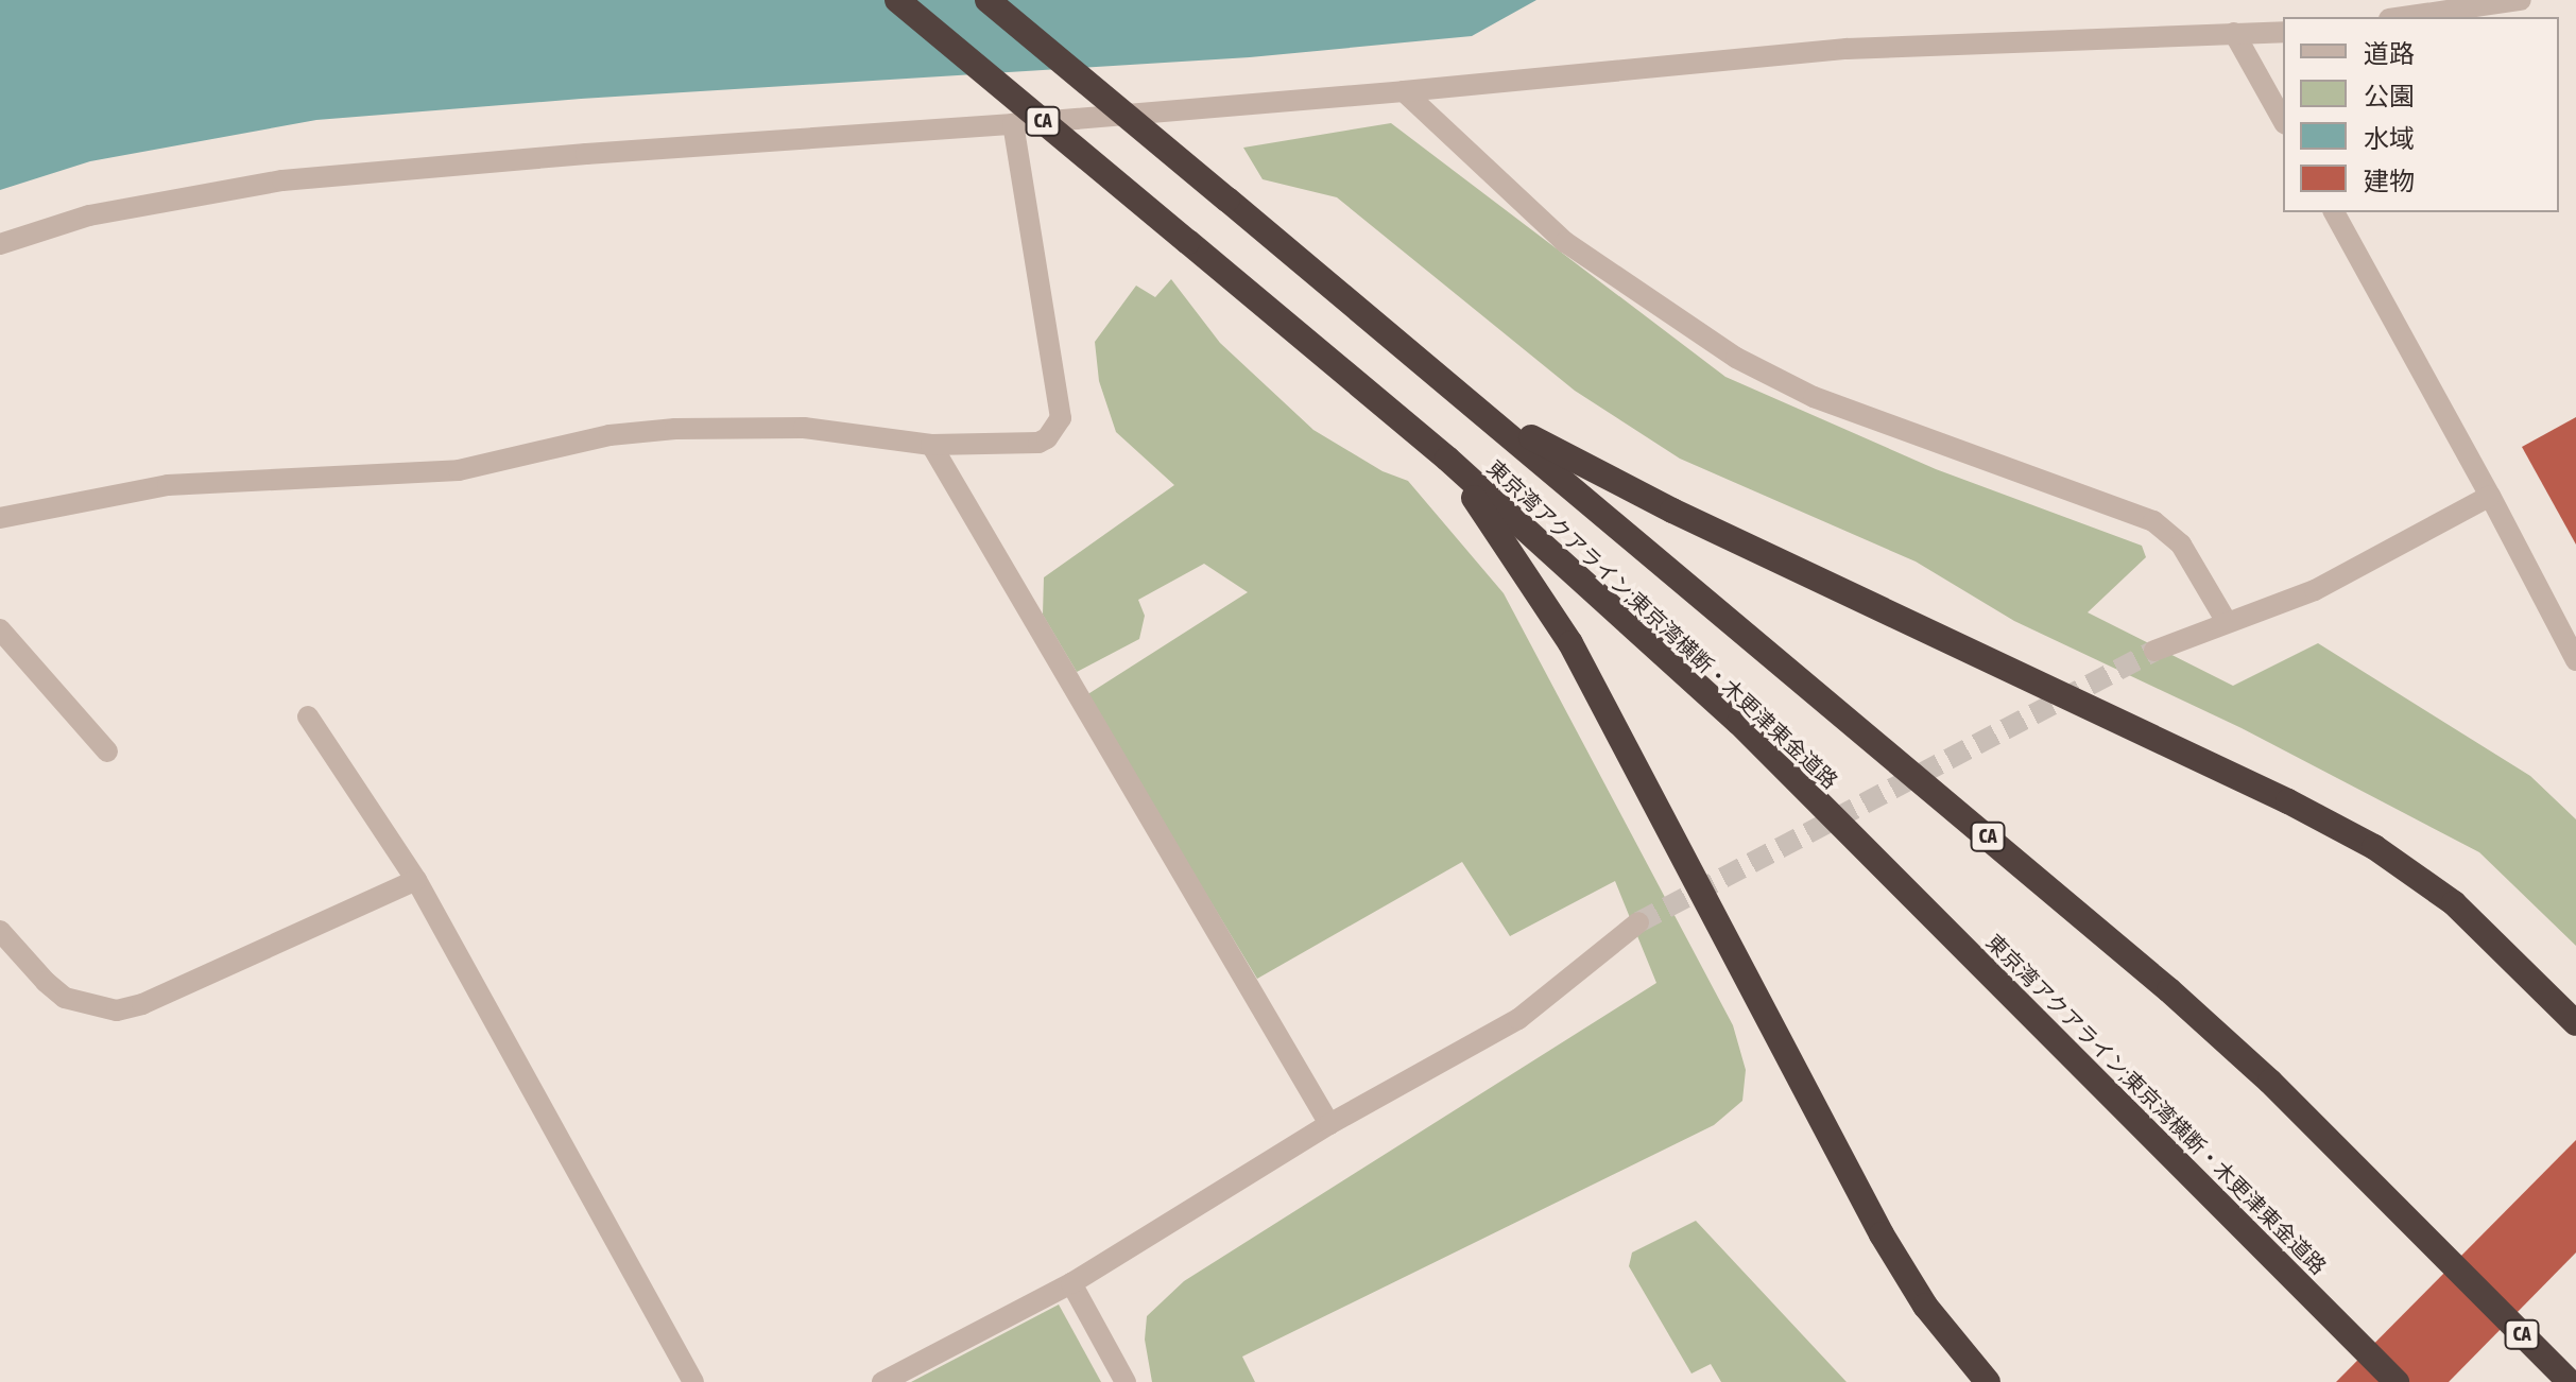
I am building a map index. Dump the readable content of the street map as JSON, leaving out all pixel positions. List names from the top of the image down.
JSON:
{
  "streets": {
    "highway": ["CA", "東京湾アクアライン;東京湾横断・木更津東金道路"]
  },
  "crossings": [
    ["CA", "東京湾アクアライン;東京湾横断・木更津東金道路"]
  ],
  "legend": [
    "道路",
    "公園",
    "水域",
    "建物"
  ]
}
